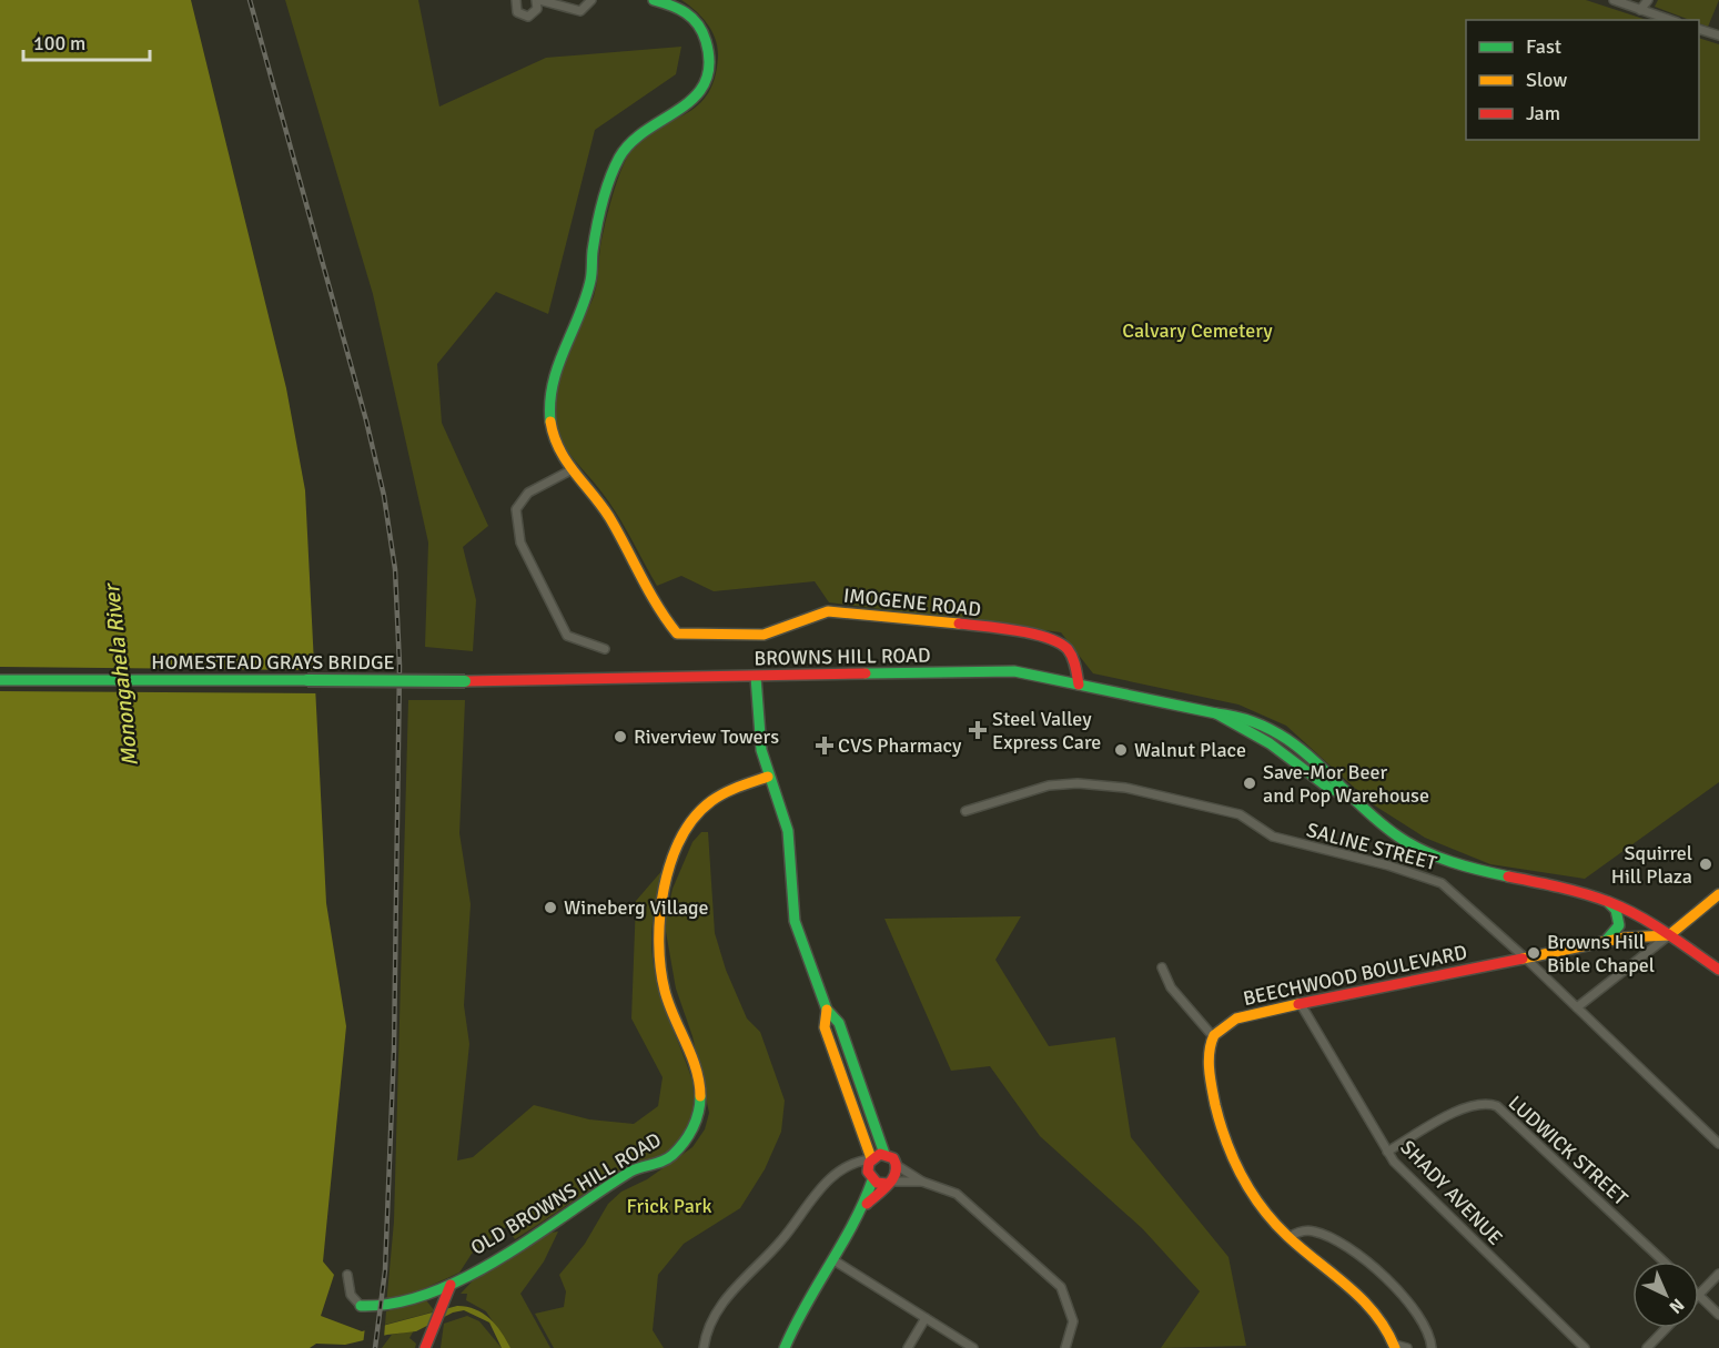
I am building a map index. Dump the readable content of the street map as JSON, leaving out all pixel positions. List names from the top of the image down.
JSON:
{
  "streets": {
    "street": [
      "IMOGENE ROAD",
      "BROWNS HILL ROAD",
      "HOMESTEAD GRAYS BRIDGE",
      "SALINE STREET",
      "BEECHWOOD BOULEVARD",
      "LUDWICK STREET",
      "SHADY AVENUE",
      "OLD BROWNS HILL ROAD"
    ]
  },
  "crossings": [
    ["IMOGENE ROAD", "BROWNS HILL ROAD"],
    ["BROWNS HILL ROAD", "HOMESTEAD GRAYS BRIDGE"],
    ["BROWNS HILL ROAD", "BEECHWOOD BOULEVARD"],
    ["SALINE STREET", "BEECHWOOD BOULEVARD"],
    ["BEECHWOOD BOULEVARD", "SHADY AVENUE"],
    ["LUDWICK STREET", "SHADY AVENUE"]
  ],
  "water": ["Monongahela River"],
  "parks": ["Calvary Cemetery", "Frick Park"],
  "places": {
    "health": ["Steel Valley Express Care", "CVS Pharmacy"],
    "other": [
      "Riverview Towers",
      "Walnut Place",
      "Save-Mor Beer and Pop Warehouse",
      "Squirrel Hill Plaza",
      "Wineberg Village",
      "Browns Hill Bible Chapel"
    ]
  },
  "legend": ["Fast", "Slow", "Jam"],
  "scale_bar": "100 m",
  "north": "bottom right"
}
